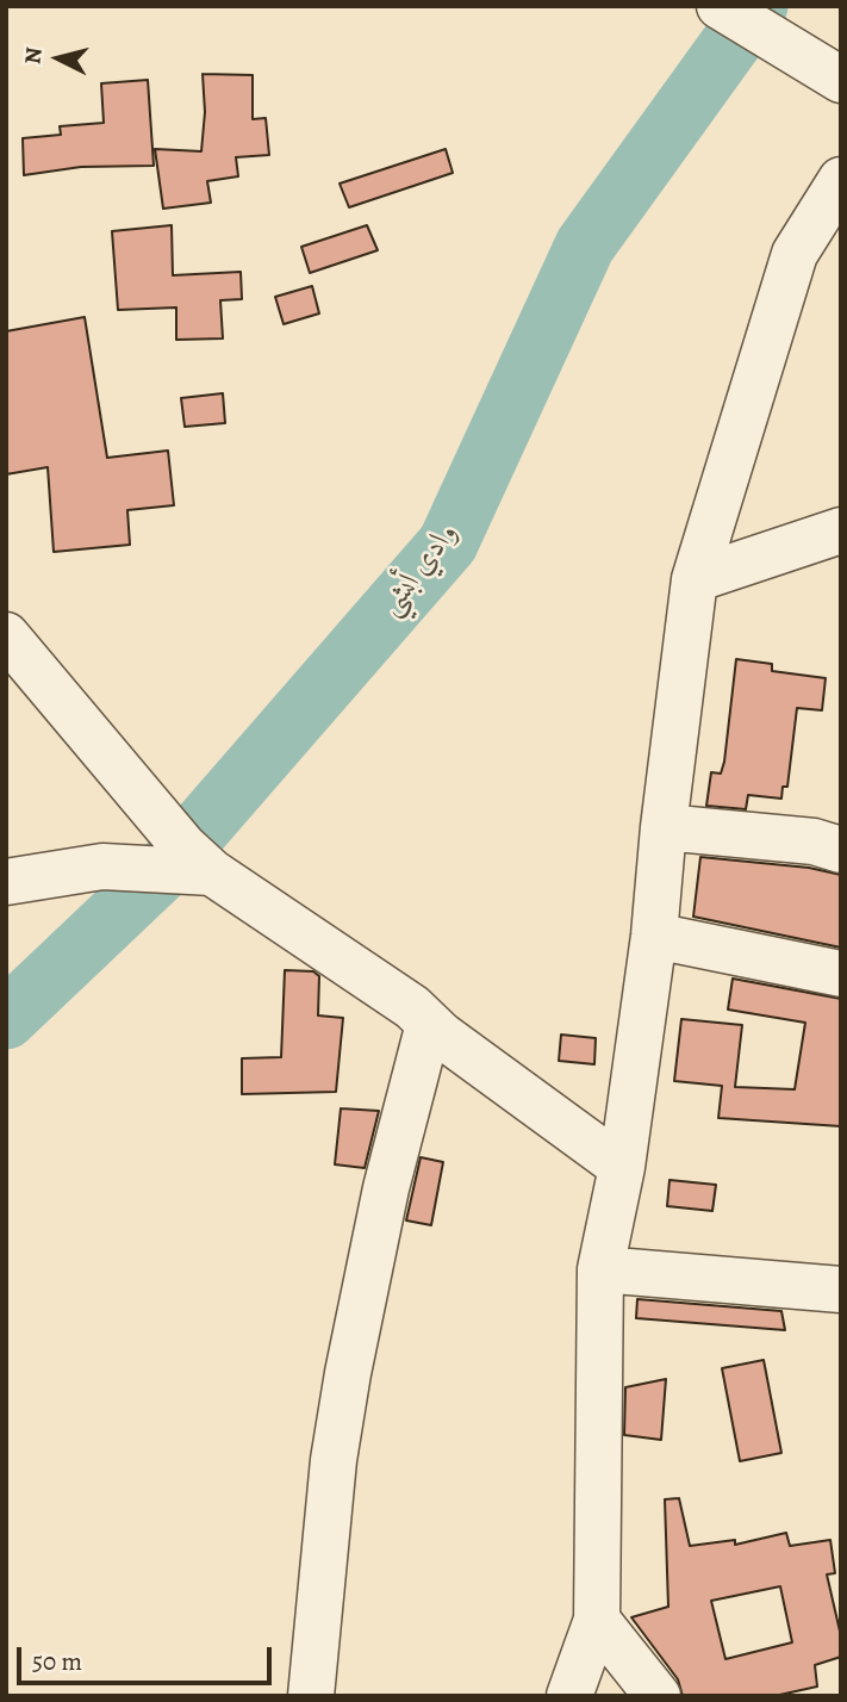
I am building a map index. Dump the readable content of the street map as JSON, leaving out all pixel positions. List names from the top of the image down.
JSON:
{
  "water": ["وادي أبشي"],
  "scale_bar": "50 m",
  "north": "left"
}
